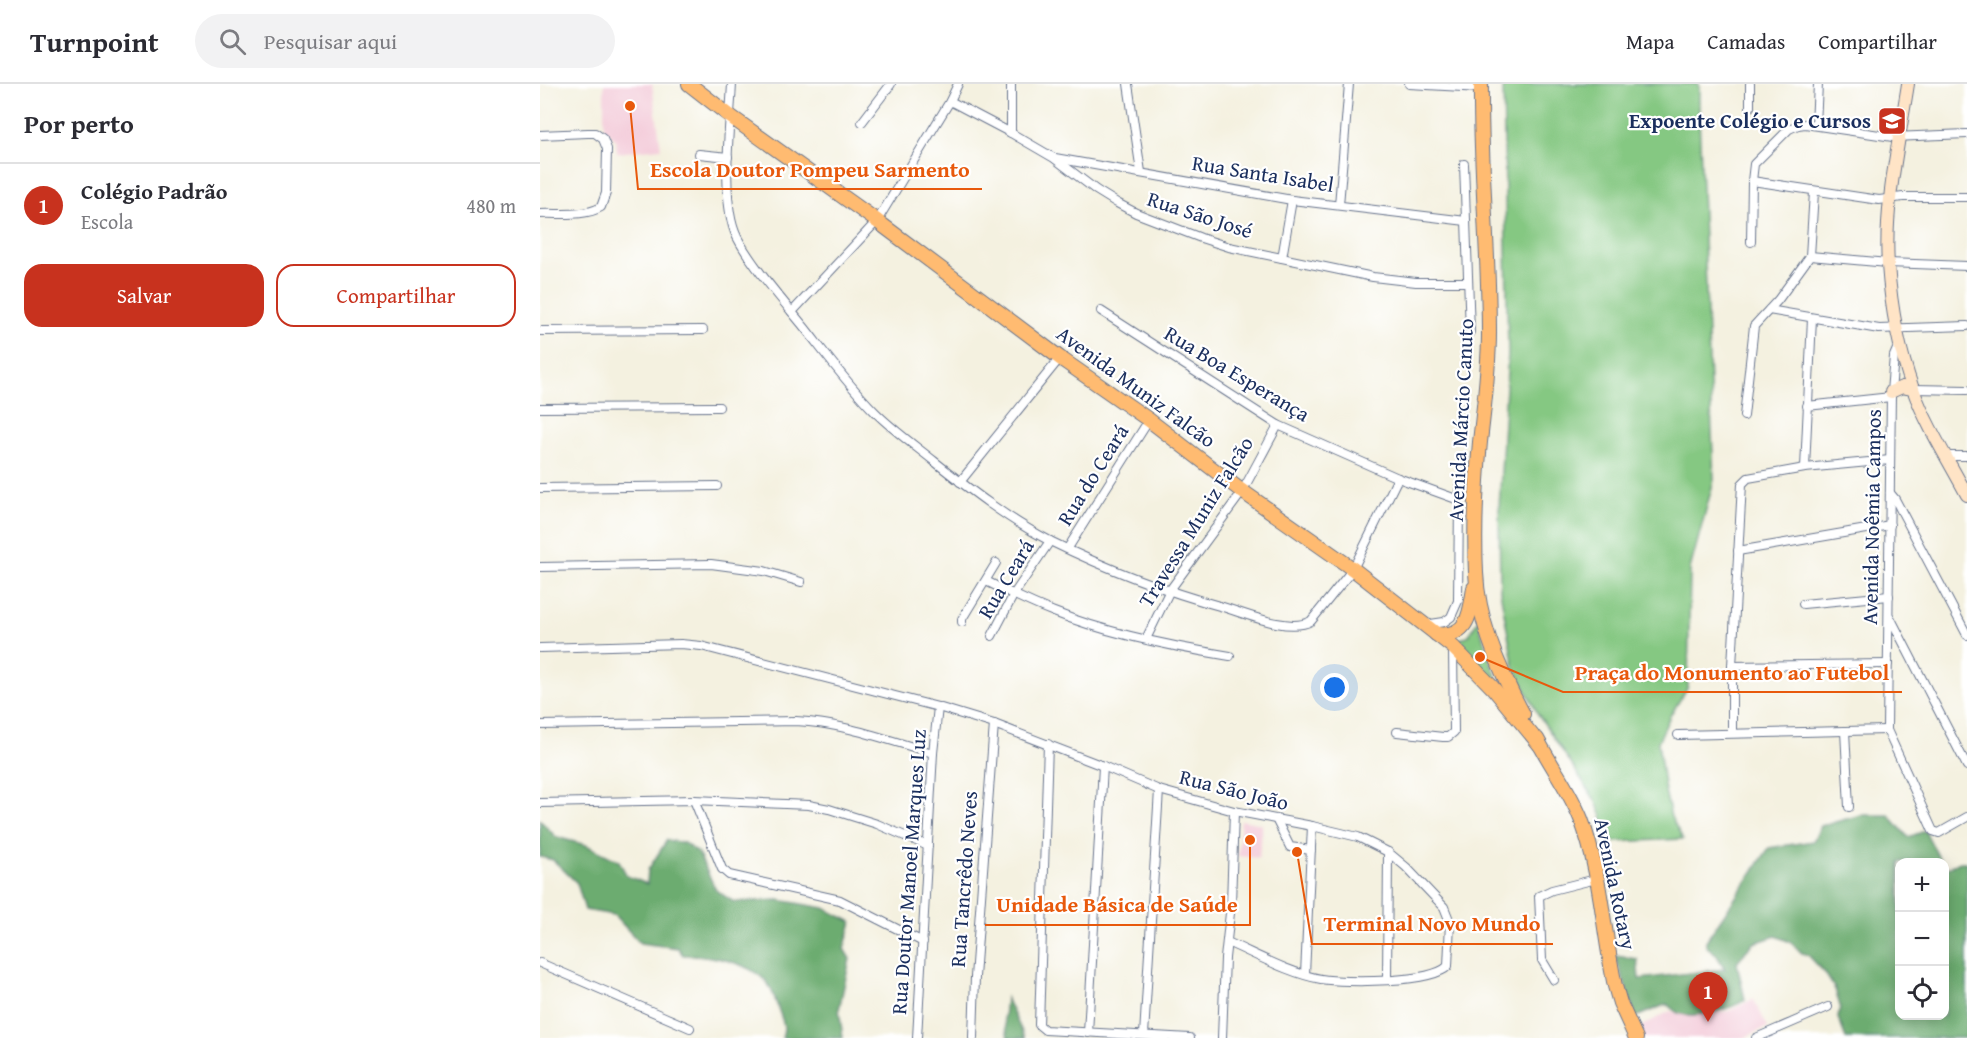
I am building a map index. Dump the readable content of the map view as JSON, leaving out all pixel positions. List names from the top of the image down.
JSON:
{
  "streets": {
    "main road": ["Avenida Muniz Falcão", "Avenida Márcio Canuto", "Avenida Rotary"],
    "street": [
      "Rua Santa Isabel",
      "Rua São José",
      "Rua Boa Esperança",
      "Rua do Ceará",
      "Avenida Noêmia Campos",
      "Travessa Muniz Falcão",
      "Rua Ceará",
      "Rua São João",
      "Rua Doutor Manoel Marques Luz",
      "Rua Tancrêdo Neves"
    ]
  },
  "crossings": [
    ["Rua Santa Isabel", "Rua São José"],
    ["Rua Boa Esperança", "Travessa Muniz Falcão"],
    ["Avenida Muniz Falcão", "Avenida Márcio Canuto"],
    ["Avenida Muniz Falcão", "Rua do Ceará"],
    ["Avenida Muniz Falcão", "Travessa Muniz Falcão"],
    ["Avenida Muniz Falcão", "Avenida Rotary"],
    ["Avenida Márcio Canuto", "Avenida Rotary"],
    ["Rua São João", "Rua Doutor Manoel Marques Luz"],
    ["Rua São João", "Rua Tancrêdo Neves"]
  ],
  "places": {
    "other": [
      "Escola Doutor Pompeu Sarmento",
      "Praça do Monumento ao Futebol",
      "Unidade Básica de Saúde",
      "Terminal Novo Mundo"
    ],
    "school or university": ["Expoente Colégio e Cursos"]
  },
  "page": {
    "header": "Turnpoint",
    "search": "Pesquisar aqui",
    "nav": ["Mapa", "Camadas", "Compartilhar"],
    "heading": "Por perto",
    "list": [
      {
        "mark": "1",
        "name": "Colégio Padrão",
        "note": "Escola",
        "value": "480 m"
      }
    ],
    "buttons": ["Salvar", "Compartilhar"],
    "map_buttons": ["+", "−"],
    "pins": "1"
  }
}
